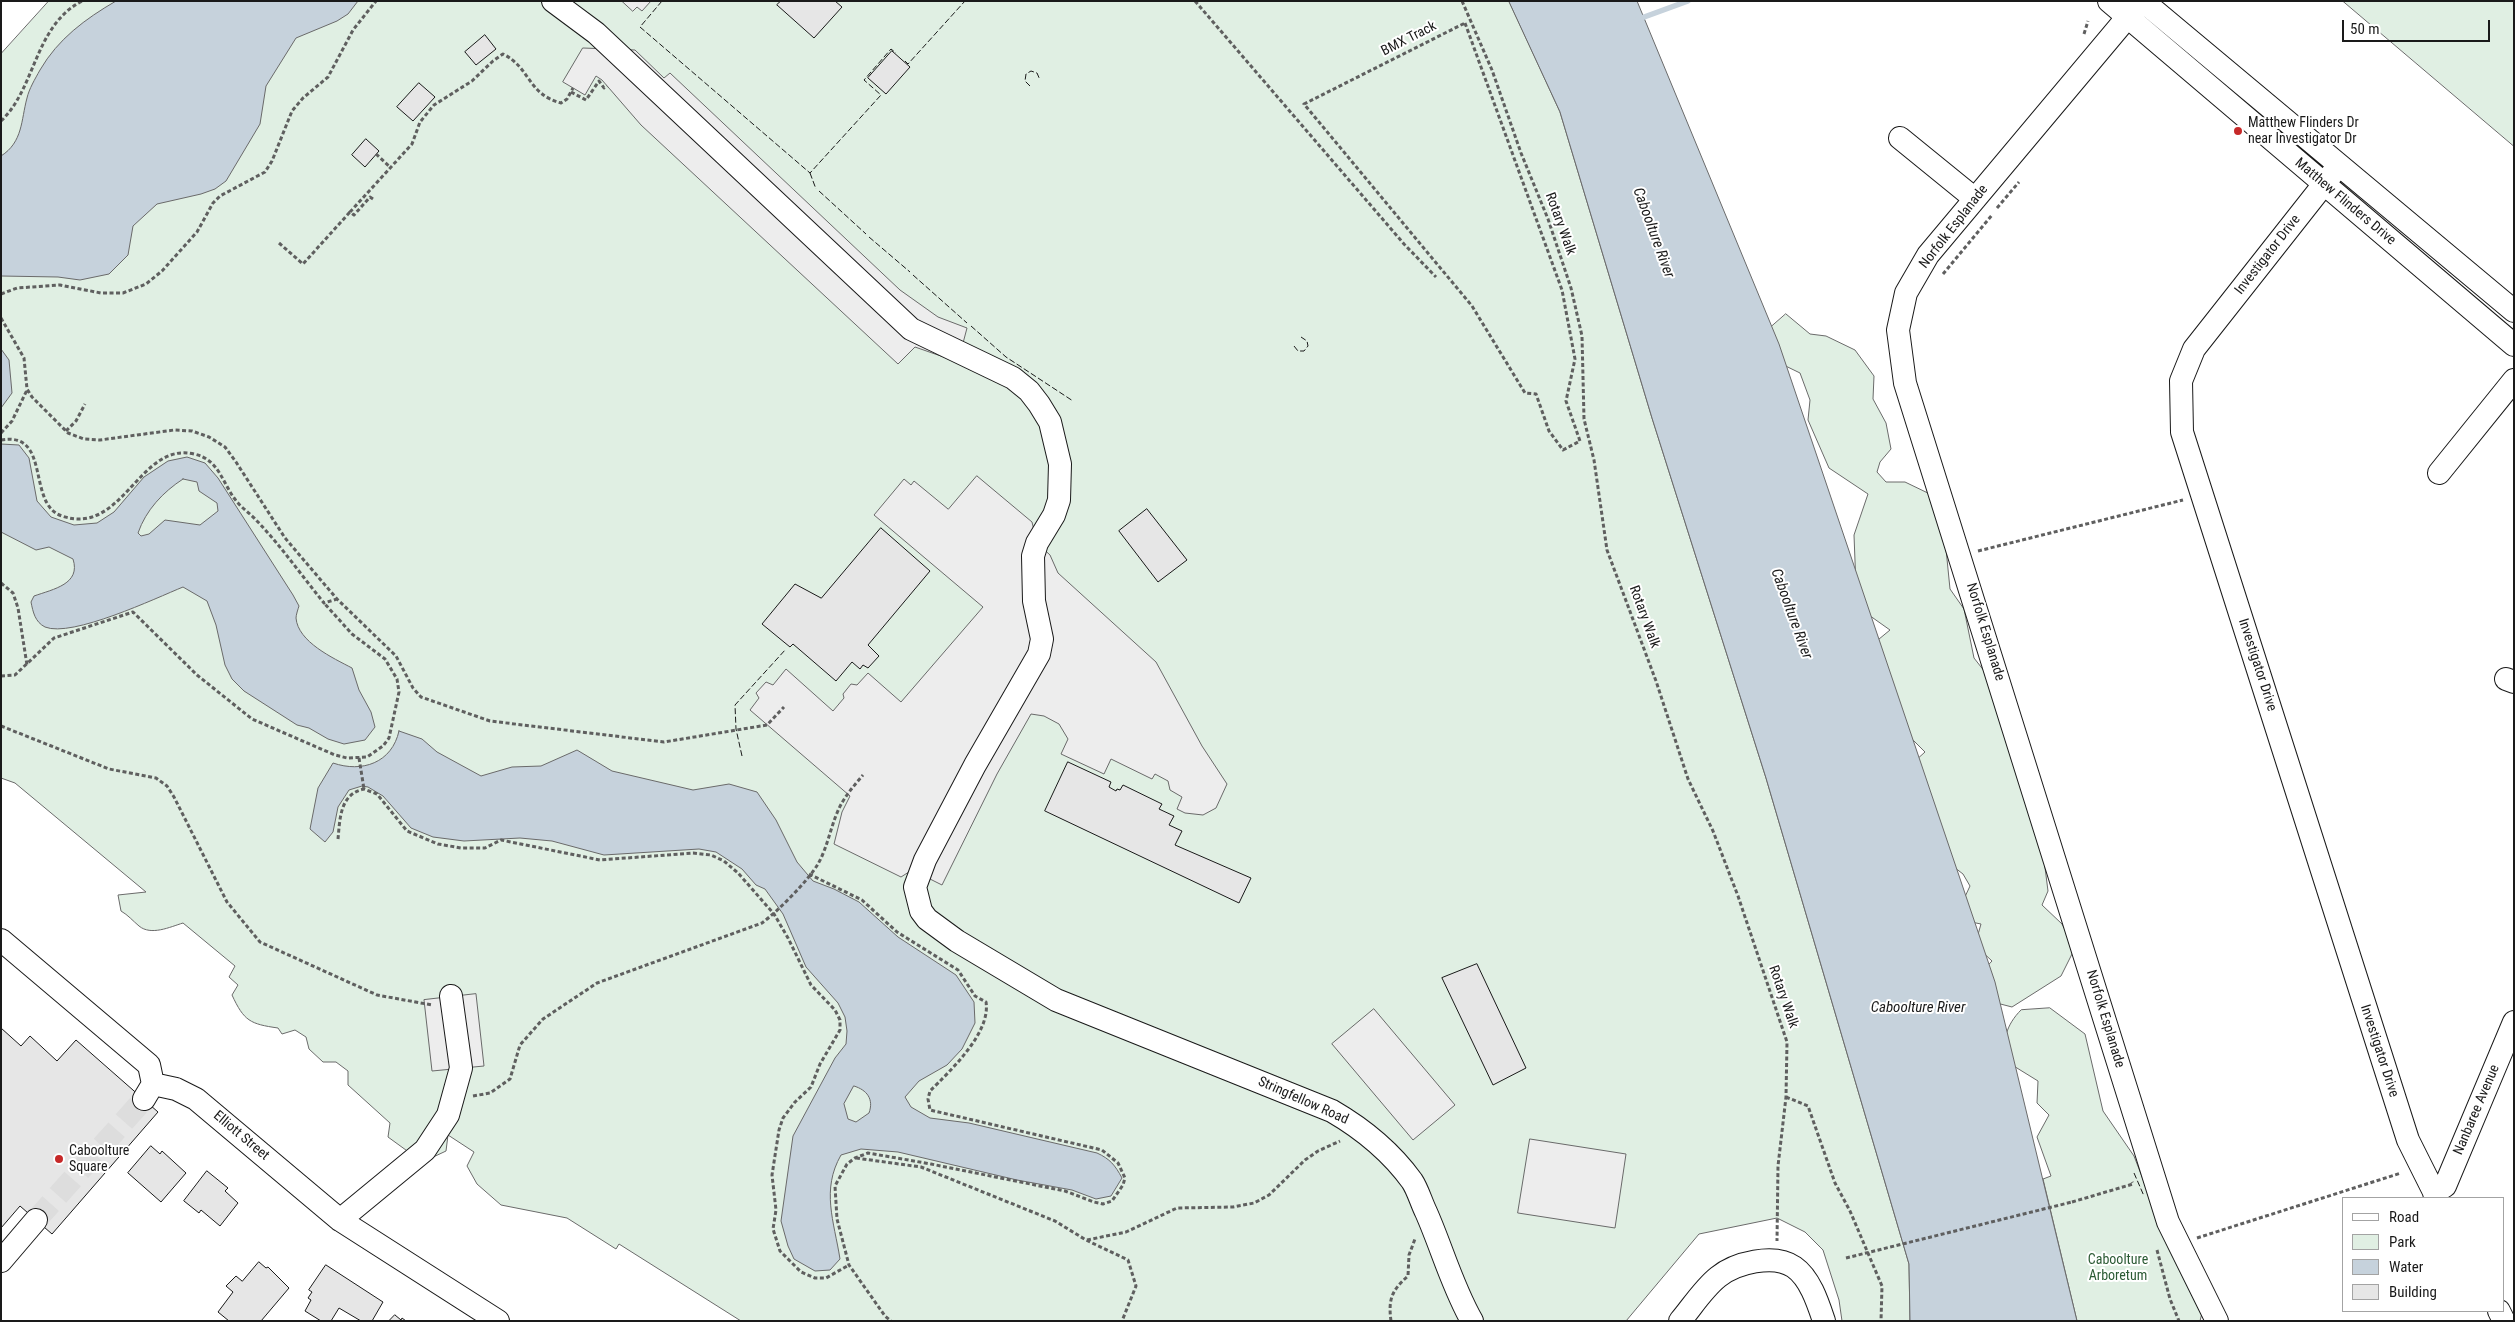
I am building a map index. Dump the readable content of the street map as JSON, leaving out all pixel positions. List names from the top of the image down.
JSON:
{
  "streets": {
    "street": [
      "Matthew Flinders Drive",
      "Norfolk Esplanade",
      "Investigator Drive",
      "Stringfellow Road",
      "Nanbaree Avenue",
      "Elliott Street"
    ],
    "path": ["BMX Track", "Rotary Walk"]
  },
  "crossings": [
    ["Matthew Flinders Drive", "Norfolk Esplanade"],
    ["Matthew Flinders Drive", "Investigator Drive"],
    ["Investigator Drive", "Nanbaree Avenue"]
  ],
  "water": ["Caboolture River"],
  "parks": ["Caboolture Arboretum"],
  "places": ["Matthew Flinders Dr near Investigator Dr", "Caboolture Square"],
  "legend": [
    "Road",
    "Park",
    "Water",
    "Building"
  ],
  "scale_bar": "50 m"
}
